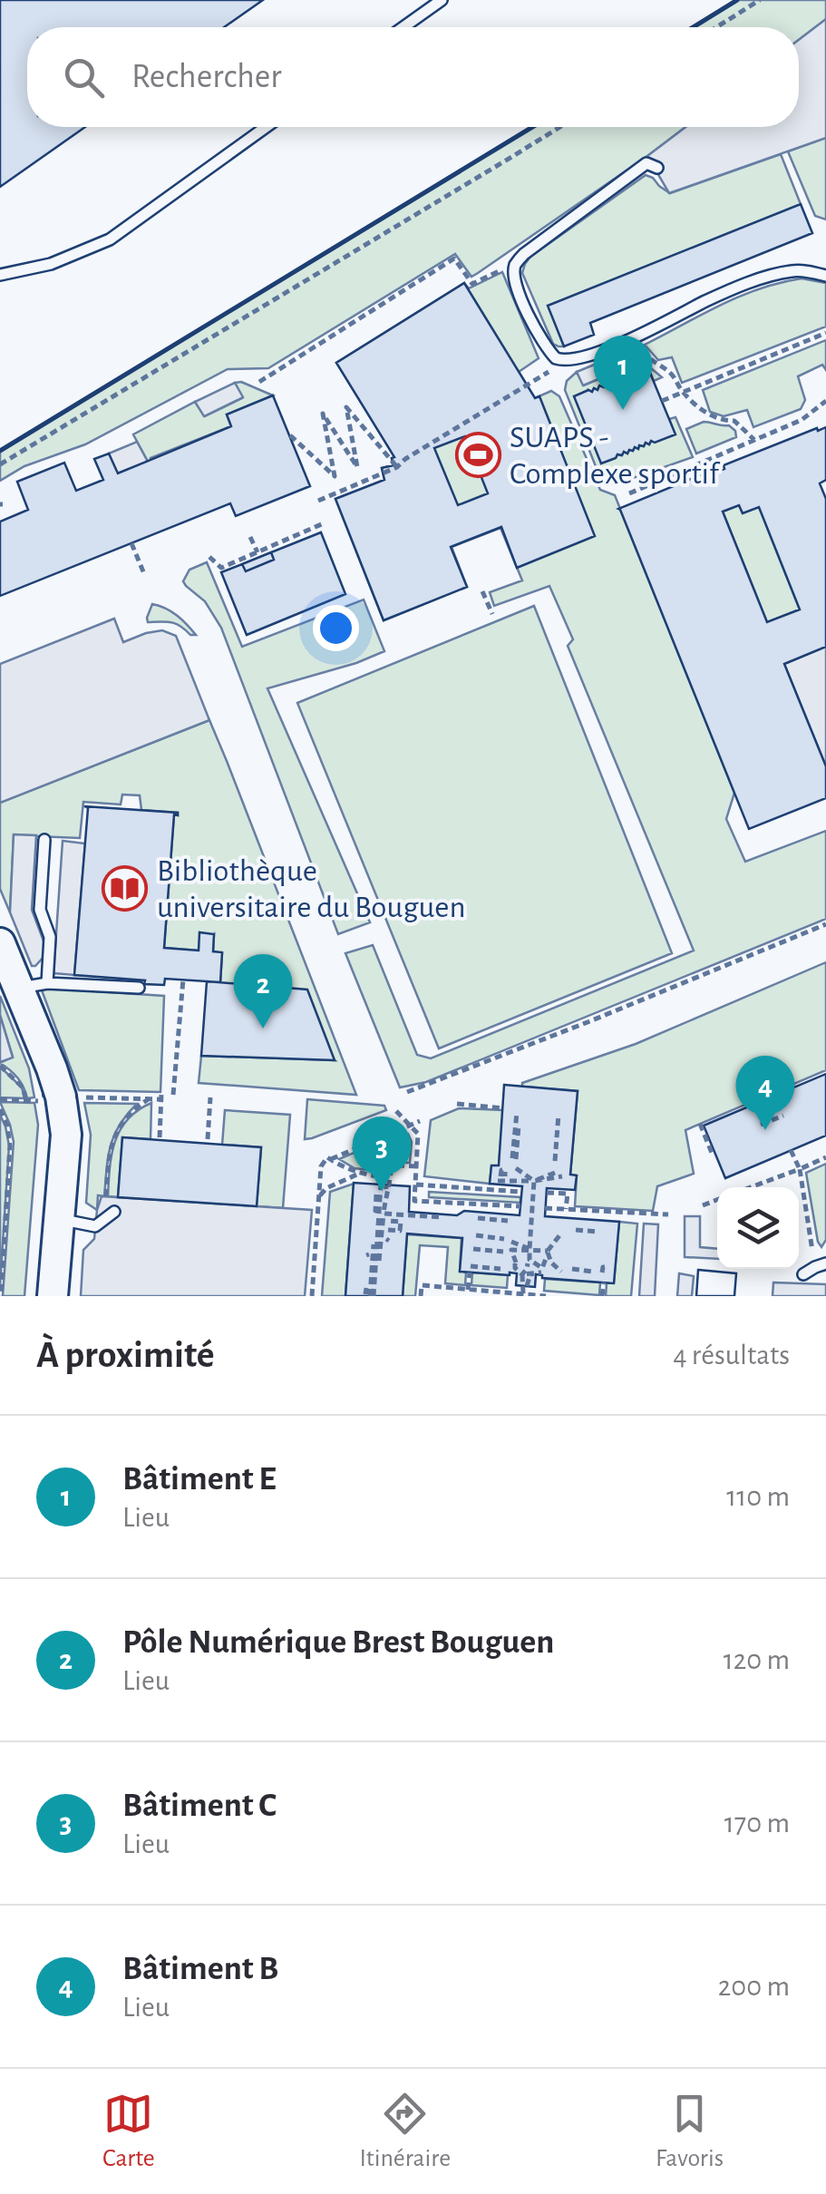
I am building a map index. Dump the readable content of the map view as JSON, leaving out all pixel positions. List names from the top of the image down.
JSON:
{
  "places": {
    "sports": ["SUAPS - Complexe sportif"],
    "library": ["Bibliothèque universitaire du Bouguen"]
  },
  "page": {
    "search": "Rechercher",
    "pins": [
      "1",
      "2",
      "4",
      "3"
    ],
    "heading": ["À proximité", "4 résultats"],
    "list": [
      {
        "mark": "1",
        "name": "Bâtiment E",
        "note": "Lieu",
        "value": "110 m"
      },
      {
        "mark": "2",
        "name": "Pôle Numérique Brest Bouguen",
        "note": "Lieu",
        "value": "120 m"
      },
      {
        "mark": "3",
        "name": "Bâtiment C",
        "note": "Lieu",
        "value": "170 m"
      },
      {
        "mark": "4",
        "name": "Bâtiment B",
        "note": "Lieu",
        "value": "200 m"
      }
    ],
    "nav": ["Carte", "Itinéraire", "Favoris"]
  }
}
